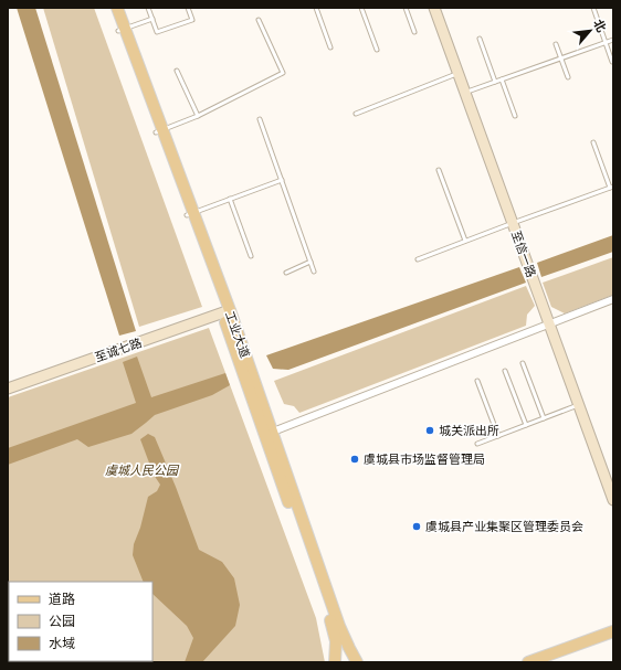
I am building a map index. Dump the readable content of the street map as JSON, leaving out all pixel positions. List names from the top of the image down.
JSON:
{
  "streets": {
    "main road": ["工业大道"],
    "street": ["至信一路", "至诚七路"]
  },
  "crossings": [
    ["工业大道", "至诚七路"]
  ],
  "parks": ["虞城人民公园"],
  "places": ["城关派出所", "虞城县市场监督管理局", "虞城县产业集聚区管理委员会"],
  "legend": ["道路", "公园", "水域"],
  "north": "top right"
}
